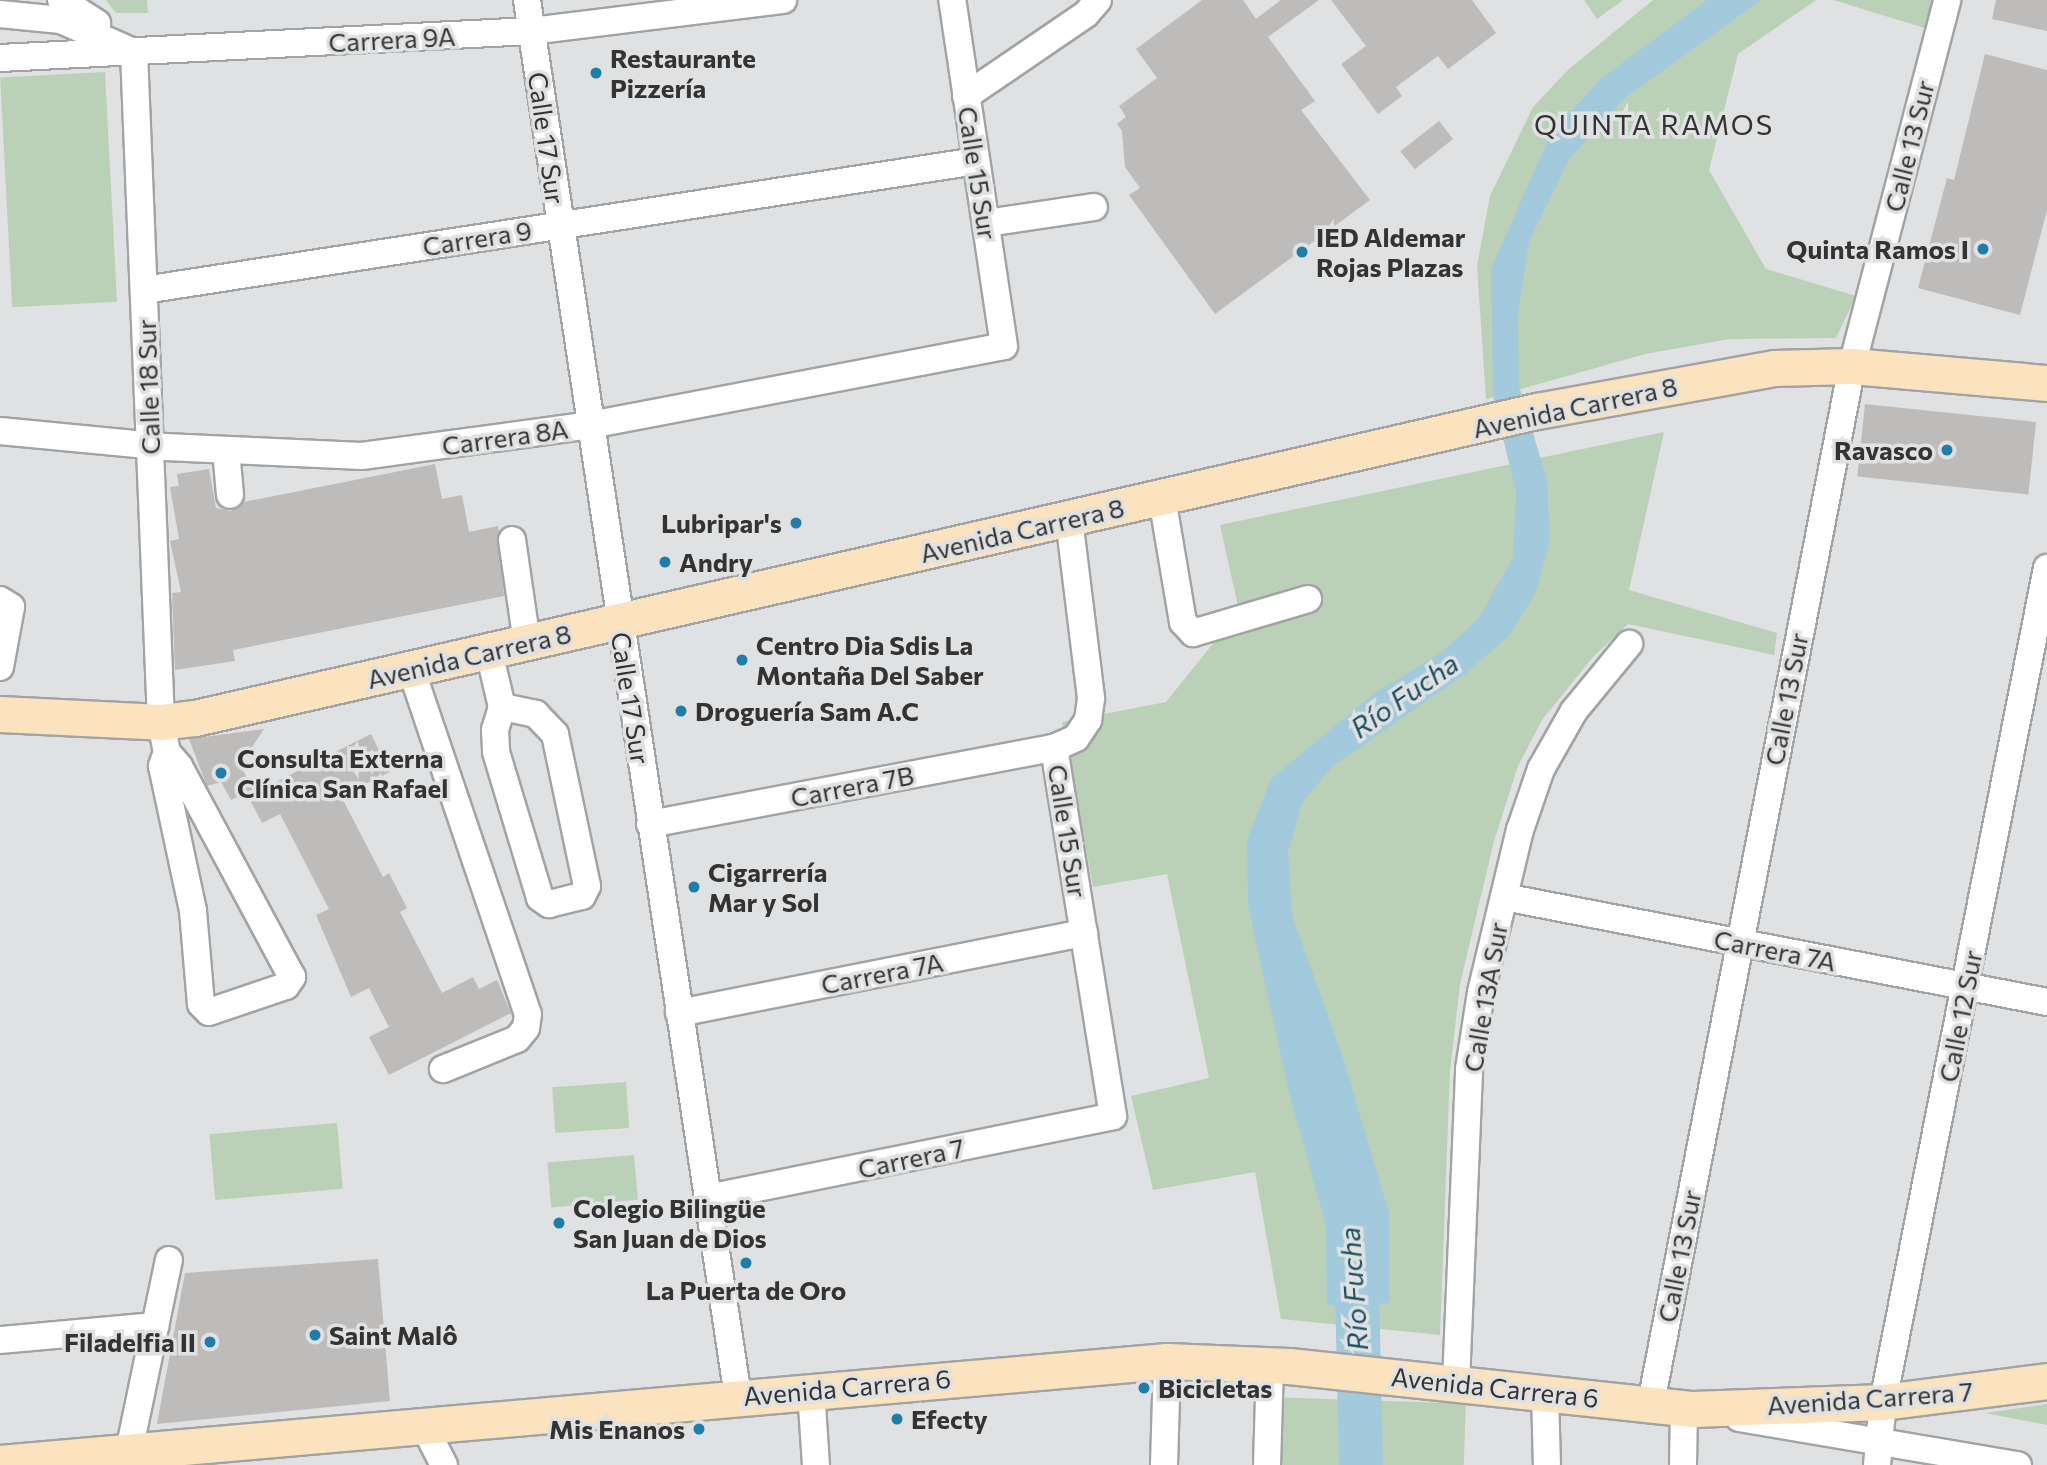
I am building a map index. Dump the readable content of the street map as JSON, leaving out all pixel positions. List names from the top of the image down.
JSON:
{
  "streets": {
    "main road": ["Avenida Carrera 8", "Avenida Carrera 6", "Avenida Carrera 7"],
    "street": [
      "Carrera 9A",
      "Calle 17 Sur",
      "Calle 13 Sur",
      "Calle 15 Sur",
      "Carrera 9",
      "Calle 18 Sur",
      "Carrera 8A",
      "Carrera 7B",
      "Carrera 7A",
      "Calle 13A Sur",
      "Calle 12 Sur",
      "Carrera 7"
    ]
  },
  "crossings": [
    ["Carrera 9A", "Calle 17 Sur"],
    ["Carrera 9A", "Calle 18 Sur"],
    ["Calle 17 Sur", "Carrera 9"],
    ["Calle 17 Sur", "Avenida Carrera 8"],
    ["Calle 17 Sur", "Carrera 8A"],
    ["Calle 17 Sur", "Carrera 7B"],
    ["Calle 17 Sur", "Carrera 7A"],
    ["Calle 17 Sur", "Carrera 7"],
    ["Calle 17 Sur", "Avenida Carrera 6"],
    ["Calle 13 Sur", "Avenida Carrera 8"],
    ["Calle 13 Sur", "Carrera 7A"],
    ["Calle 13 Sur", "Avenida Carrera 6"],
    ["Calle 13 Sur", "Avenida Carrera 7"],
    ["Calle 15 Sur", "Carrera 9"],
    ["Calle 15 Sur", "Avenida Carrera 8"],
    ["Calle 15 Sur", "Carrera 8A"],
    ["Calle 15 Sur", "Carrera 7B"],
    ["Calle 15 Sur", "Carrera 7A"],
    ["Calle 15 Sur", "Carrera 7"],
    ["Carrera 9", "Calle 18 Sur"],
    ["Calle 18 Sur", "Avenida Carrera 8"],
    ["Calle 18 Sur", "Carrera 8A"],
    ["Carrera 7A", "Calle 13A Sur"],
    ["Carrera 7A", "Calle 12 Sur"],
    ["Calle 13A Sur", "Avenida Carrera 6"],
    ["Calle 12 Sur", "Avenida Carrera 7"],
    ["Avenida Carrera 6", "Avenida Carrera 7"]
  ],
  "districts": ["QUINTA RAMOS"],
  "water": ["Río Fucha"],
  "places": [
    "Restaurante Pizzería",
    "Quinta Ramos I",
    "IED Aldemar Rojas Plazas",
    "Ravasco",
    "Lubripar's",
    "Andry",
    "Centro Dia Sdis La Montaña Del Saber",
    "Droguería Sam A.C",
    "Consulta Externa Clínica San Rafael",
    "Cigarrería Mar y Sol",
    "Colegio Bilingüe San Juan de Dios",
    "La Puerta de Oro",
    "Saint Malô",
    "Filadelfia II",
    "Bicicletas",
    "Efecty",
    "Mis Enanos"
  ]
}
